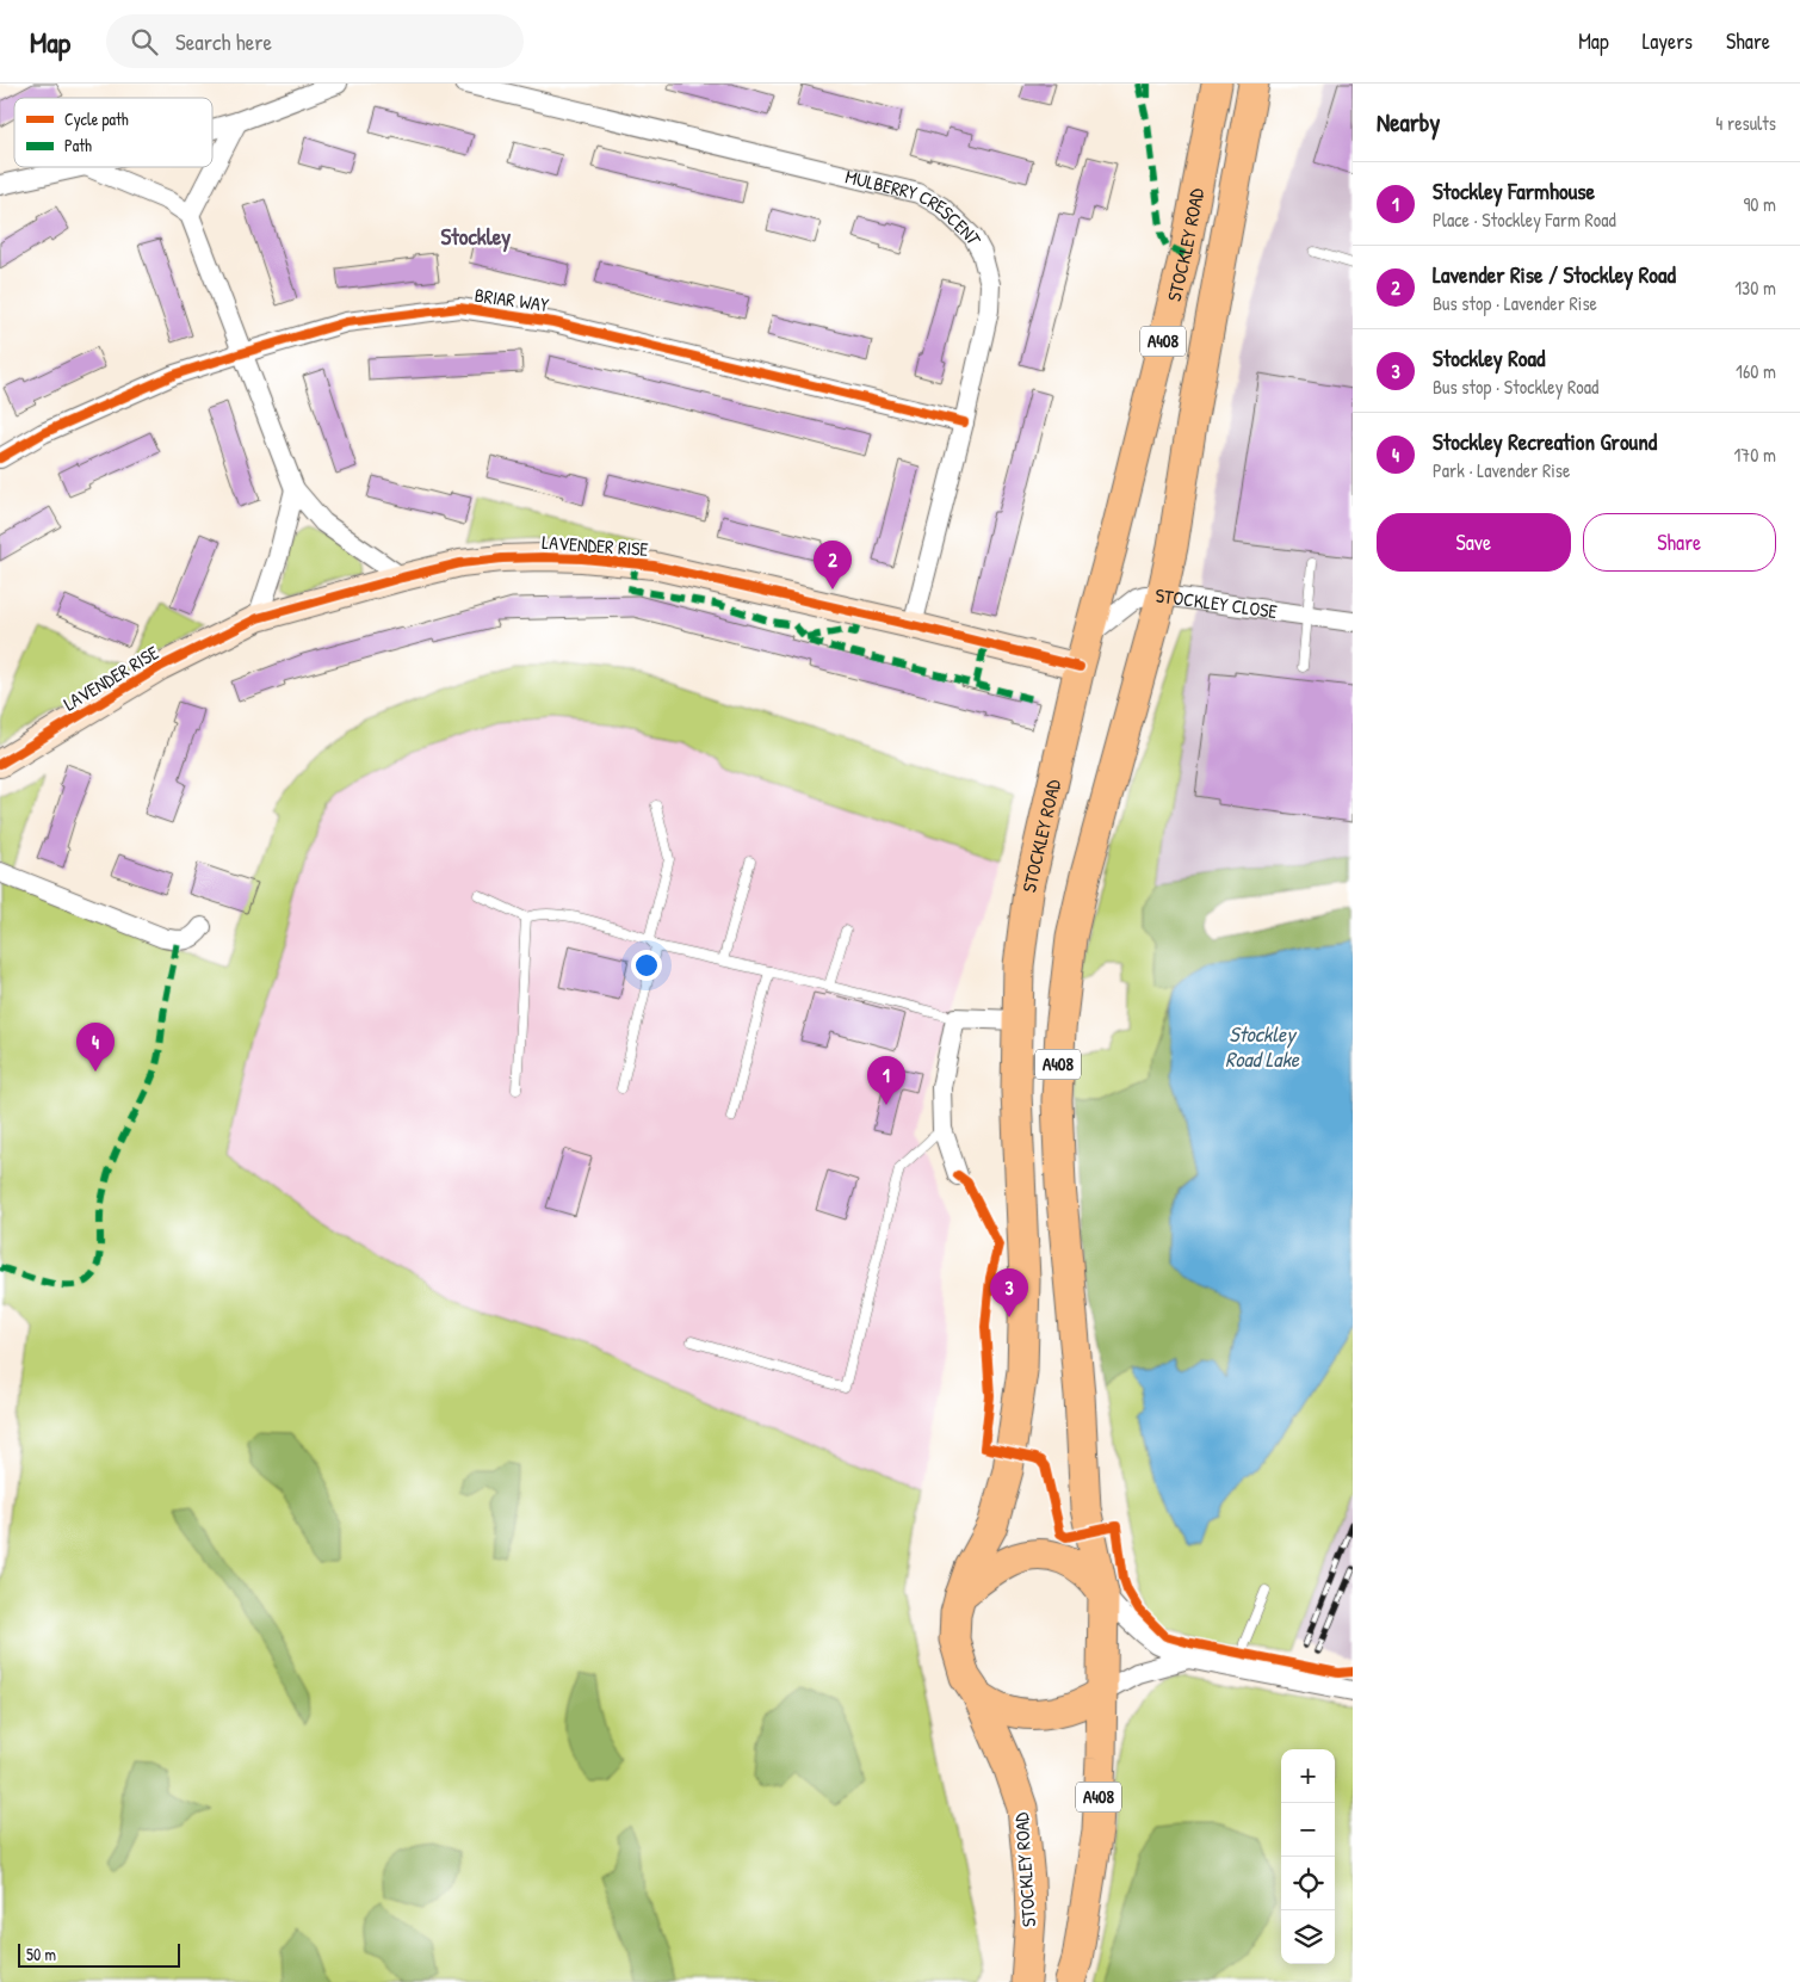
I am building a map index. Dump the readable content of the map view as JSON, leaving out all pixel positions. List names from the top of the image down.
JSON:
{
  "streets": {
    "main road": ["STOCKLEY ROAD", "A408"],
    "street": [
      "MULBERRY CRESCENT",
      "BRIAR WAY",
      "LAVENDER RISE",
      "STOCKLEY CLOSE"
    ]
  },
  "crossings": [
    ["MULBERRY CRESCENT", "BRIAR WAY"],
    ["MULBERRY CRESCENT", "LAVENDER RISE"],
    ["STOCKLEY ROAD", "LAVENDER RISE"],
    ["STOCKLEY ROAD", "STOCKLEY CLOSE"]
  ],
  "districts": ["Stockley"],
  "water": ["Stockley Road Lake"],
  "legend": ["Cycle path", "Path"],
  "scale_bar": "50 m",
  "page": {
    "header": "Map",
    "search": "Search here",
    "nav": ["Map", "Layers", "Share"],
    "heading": ["Nearby", "4 results"],
    "list": [
      {
        "mark": "1",
        "name": "Stockley Farmhouse",
        "note": "Place · Stockley Farm Road",
        "value": "90 m"
      },
      {
        "mark": "2",
        "name": "Lavender Rise / Stockley Road",
        "note": "Bus stop · Lavender Rise",
        "value": "130 m"
      },
      {
        "mark": "3",
        "name": "Stockley Road",
        "note": "Bus stop · Stockley Road",
        "value": "160 m"
      },
      {
        "mark": "4",
        "name": "Stockley Recreation Ground",
        "note": "Park · Lavender Rise",
        "value": "170 m"
      }
    ],
    "buttons": ["Save", "Share"],
    "pins": [
      "2",
      "4",
      "1",
      "3"
    ],
    "map_buttons": ["+", "−"],
    "scale": "50 m"
  }
}
